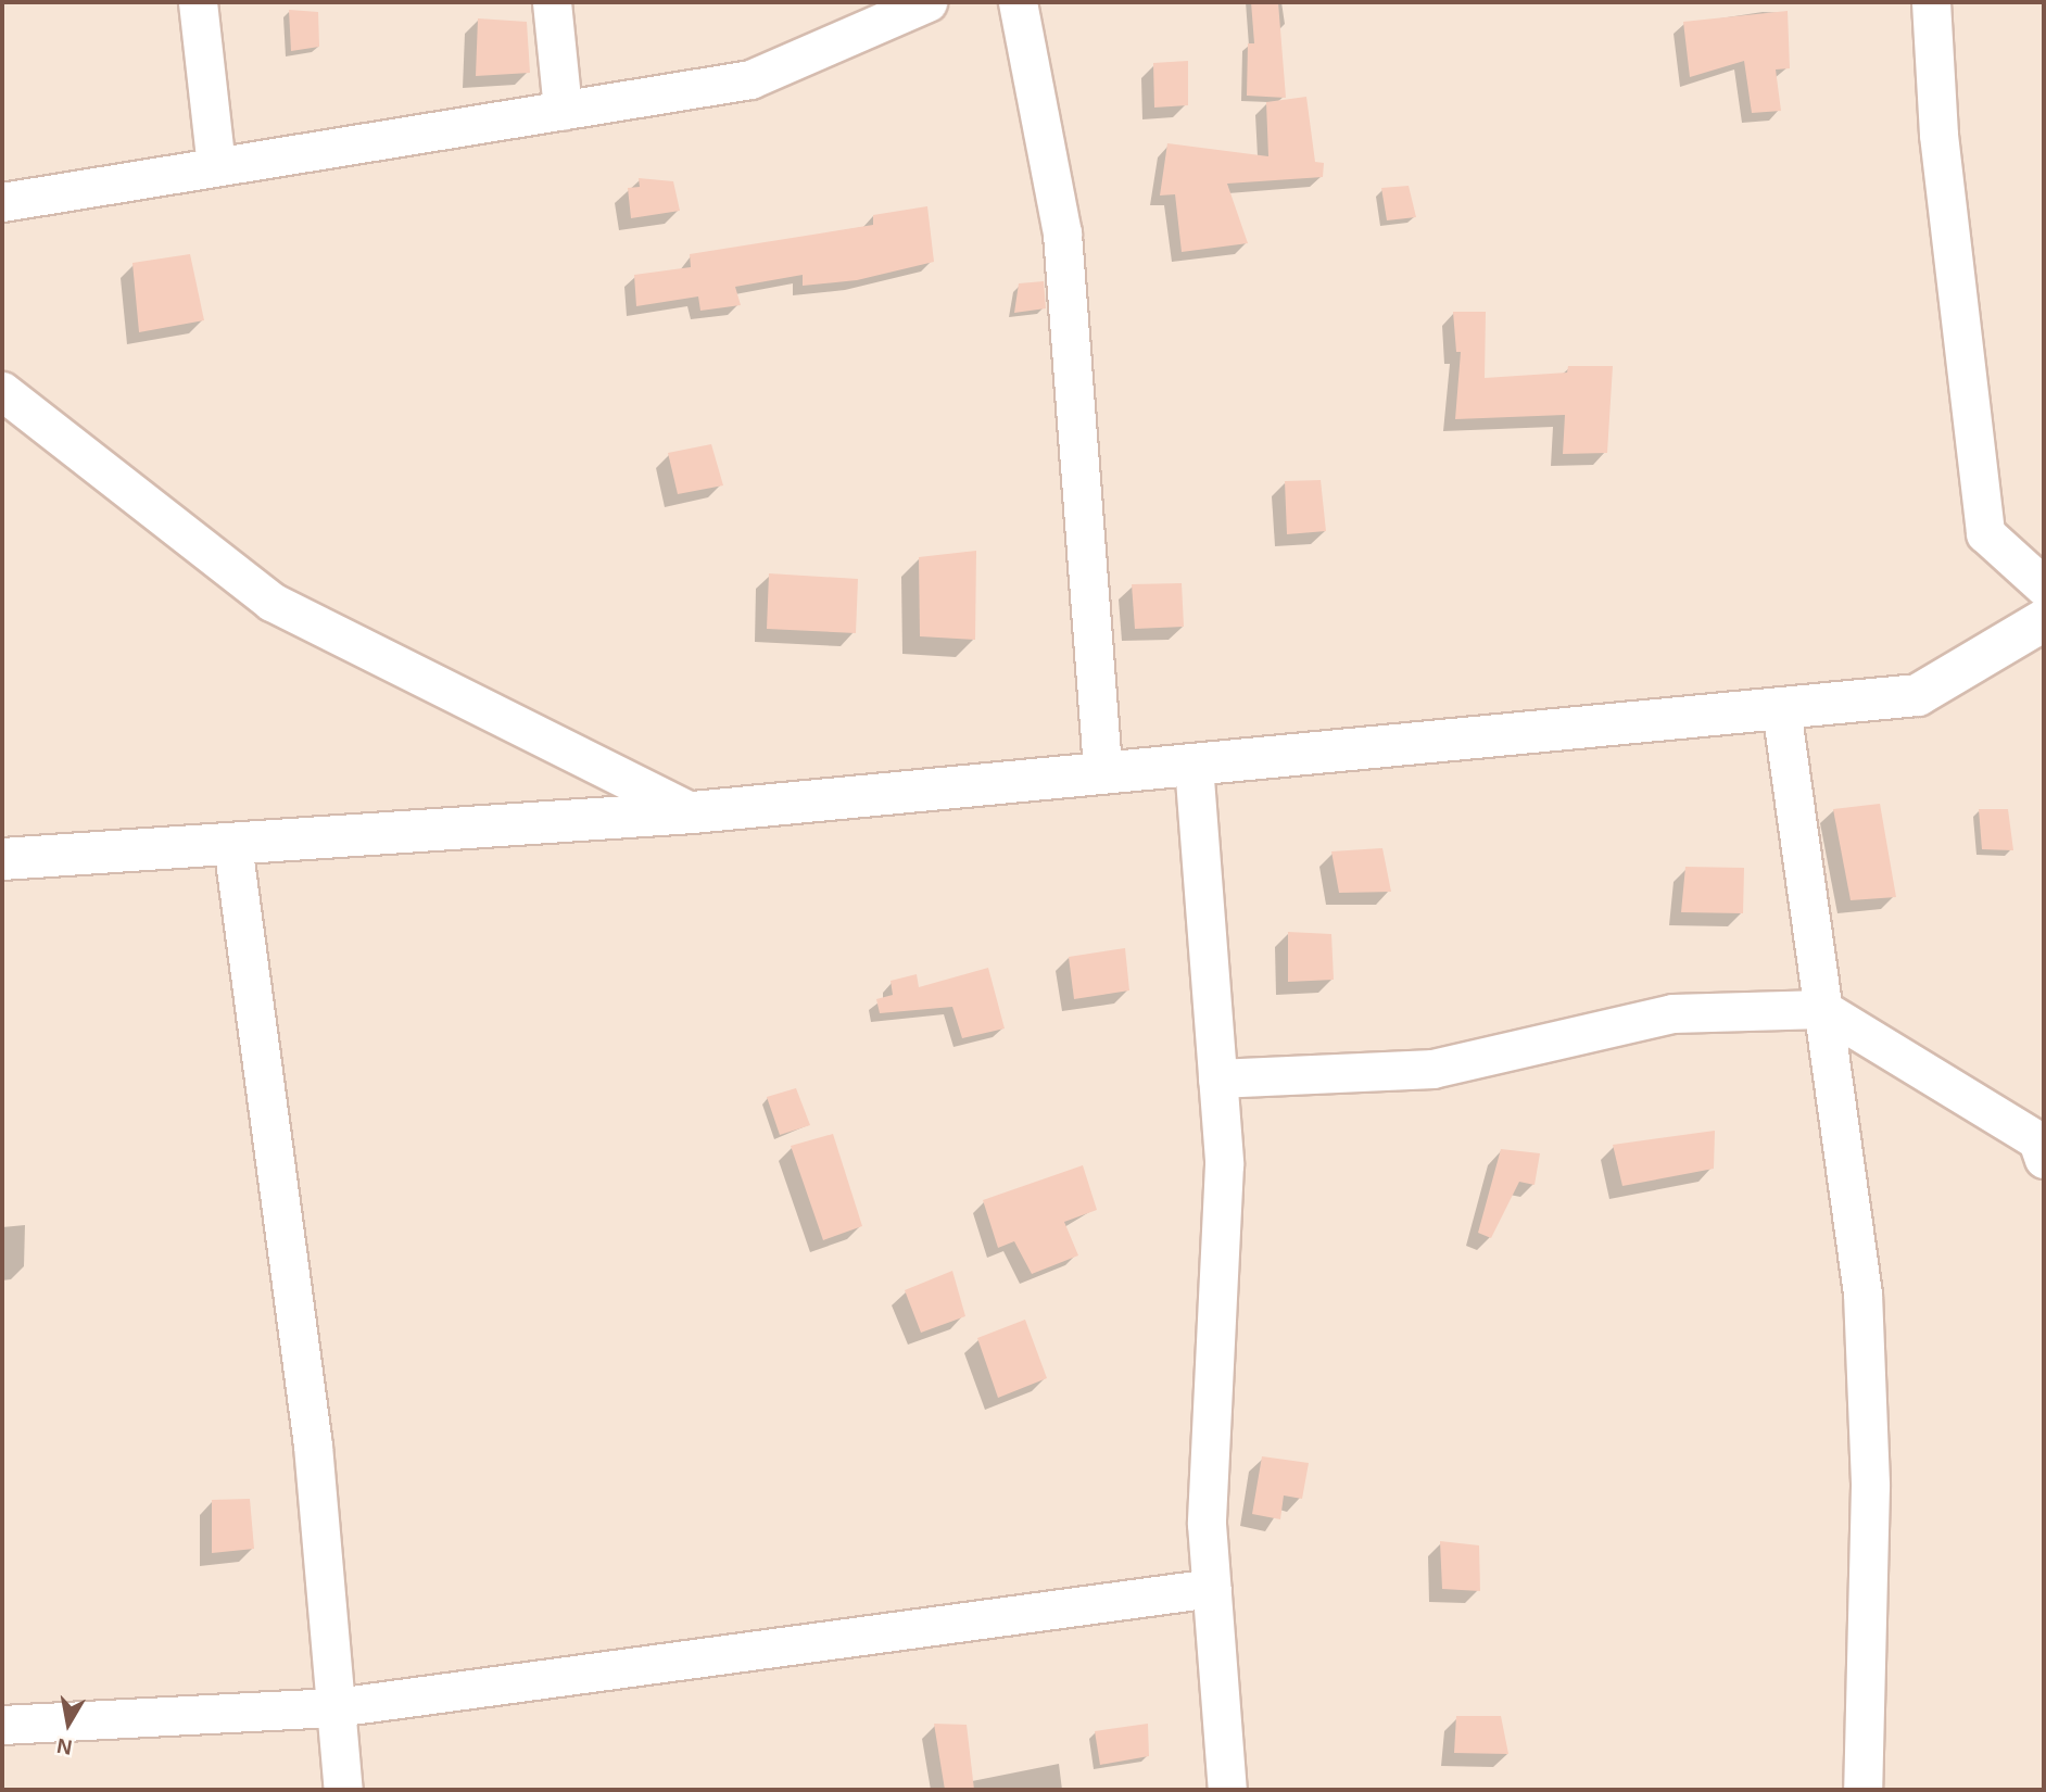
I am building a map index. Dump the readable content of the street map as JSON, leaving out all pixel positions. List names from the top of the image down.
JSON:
{
  "north": "bottom"
}
